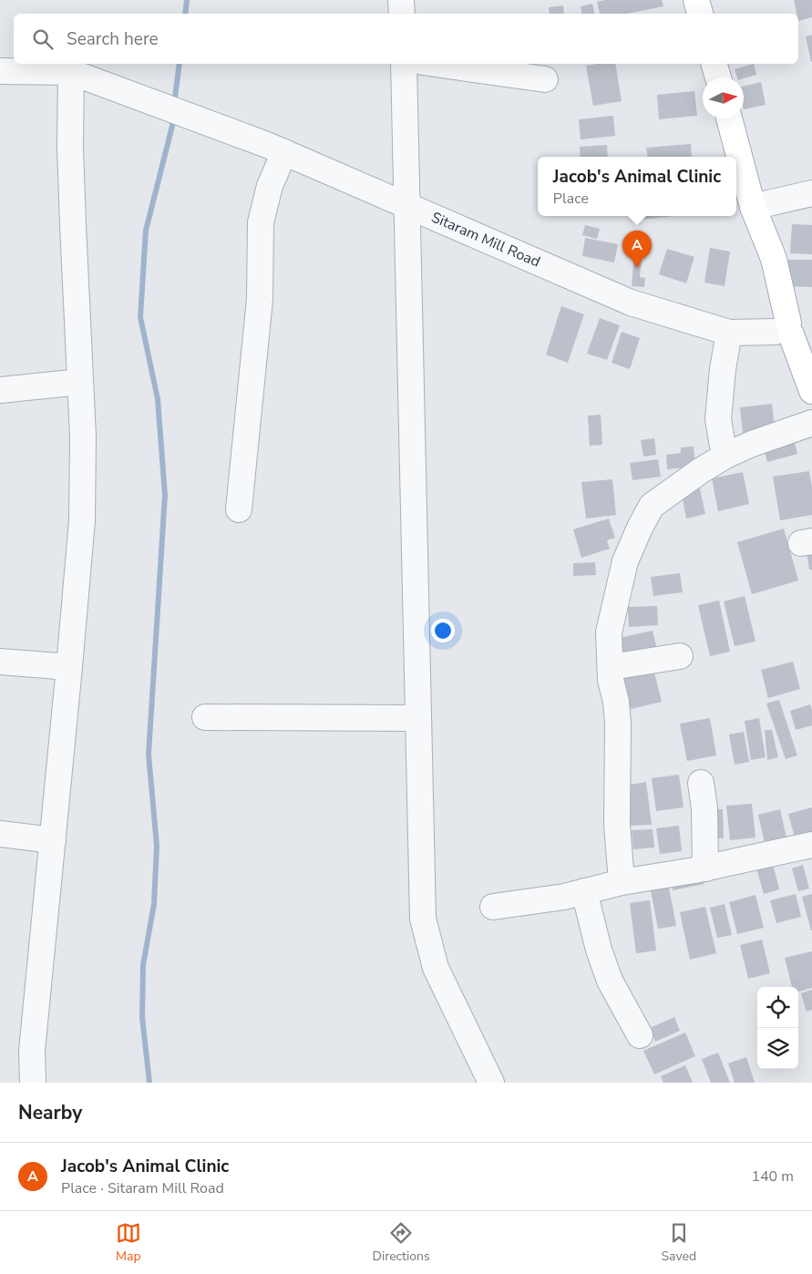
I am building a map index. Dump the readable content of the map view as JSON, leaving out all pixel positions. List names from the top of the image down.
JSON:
{
  "streets": {
    "street": ["Sitaram Mill Road"]
  },
  "north": "right",
  "page": {
    "search": "Search here",
    "popup": ["Jacob's Animal Clinic", "Place"],
    "pins": "A",
    "heading": "Nearby",
    "list": [
      {
        "mark": "A",
        "name": "Jacob's Animal Clinic",
        "note": "Place · Sitaram Mill Road",
        "value": "140 m"
      }
    ],
    "nav": ["Map", "Directions", "Saved"]
  }
}
